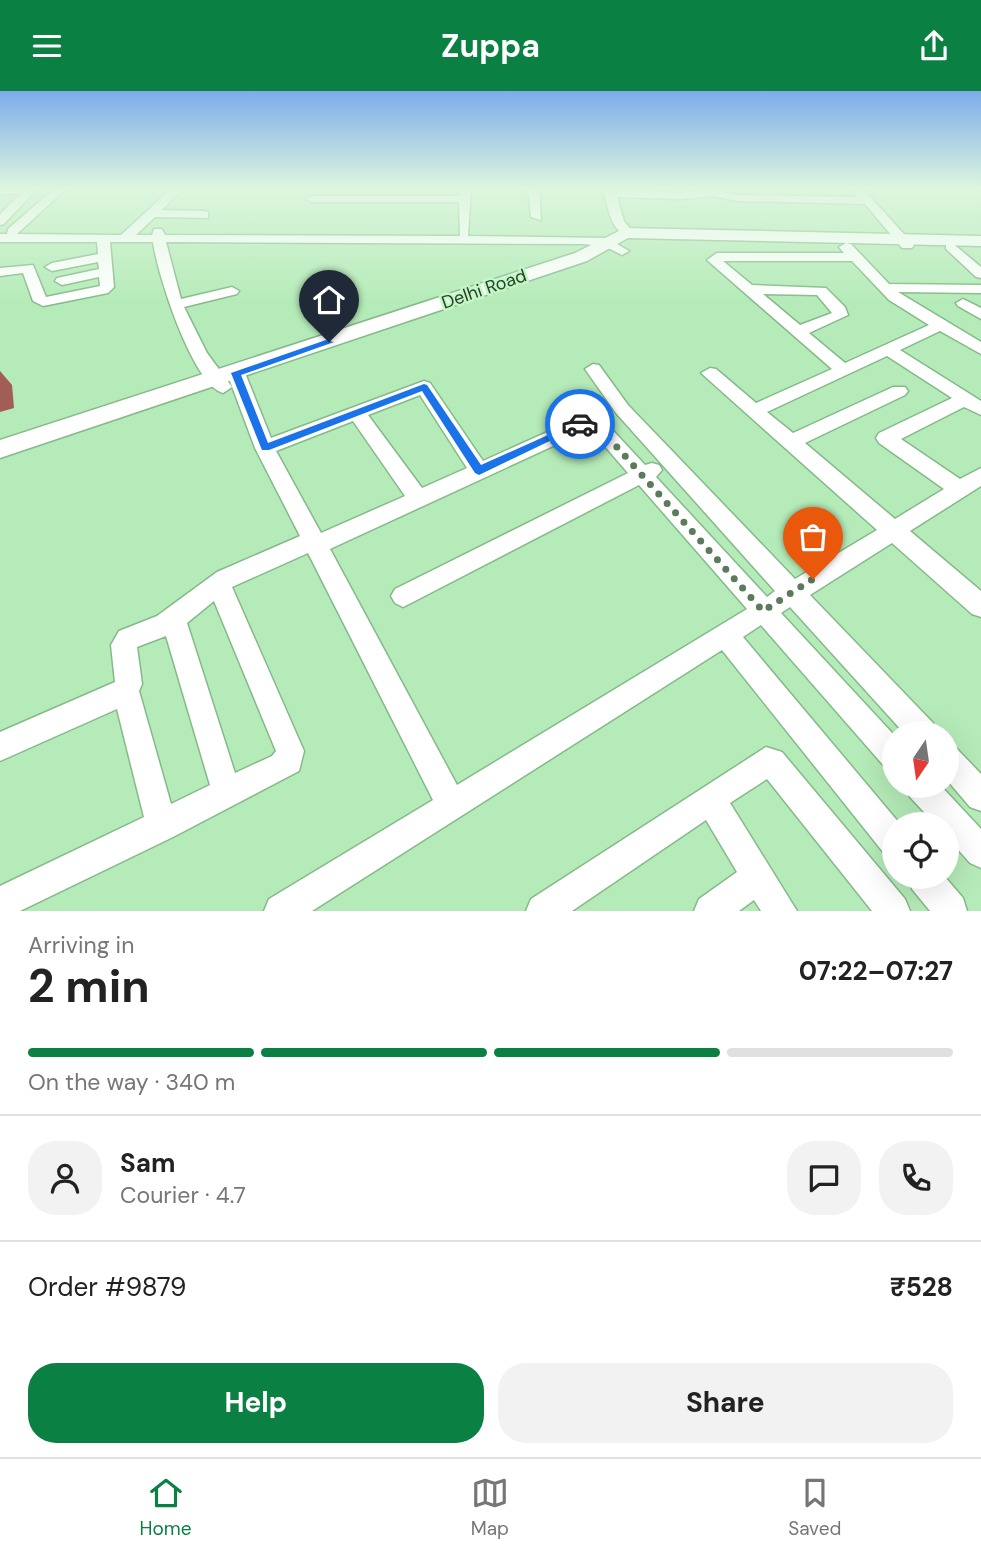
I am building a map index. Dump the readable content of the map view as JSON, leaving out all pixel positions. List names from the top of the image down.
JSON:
{
  "streets": {
    "main road": ["Delhi Road"]
  },
  "north": "bottom",
  "page": {
    "header": "Zuppa",
    "heading": ["2 min", "Arriving in", "07:22–07:27"],
    "panel": [
      "Sam",
      "Courier · 4.7",
      "Order #9879",
      "₹528"
    ],
    "bar": "On the way · 340 m",
    "buttons": ["Help", "Share"],
    "tabs": ["Home", "Map", "Saved"]
  }
}
